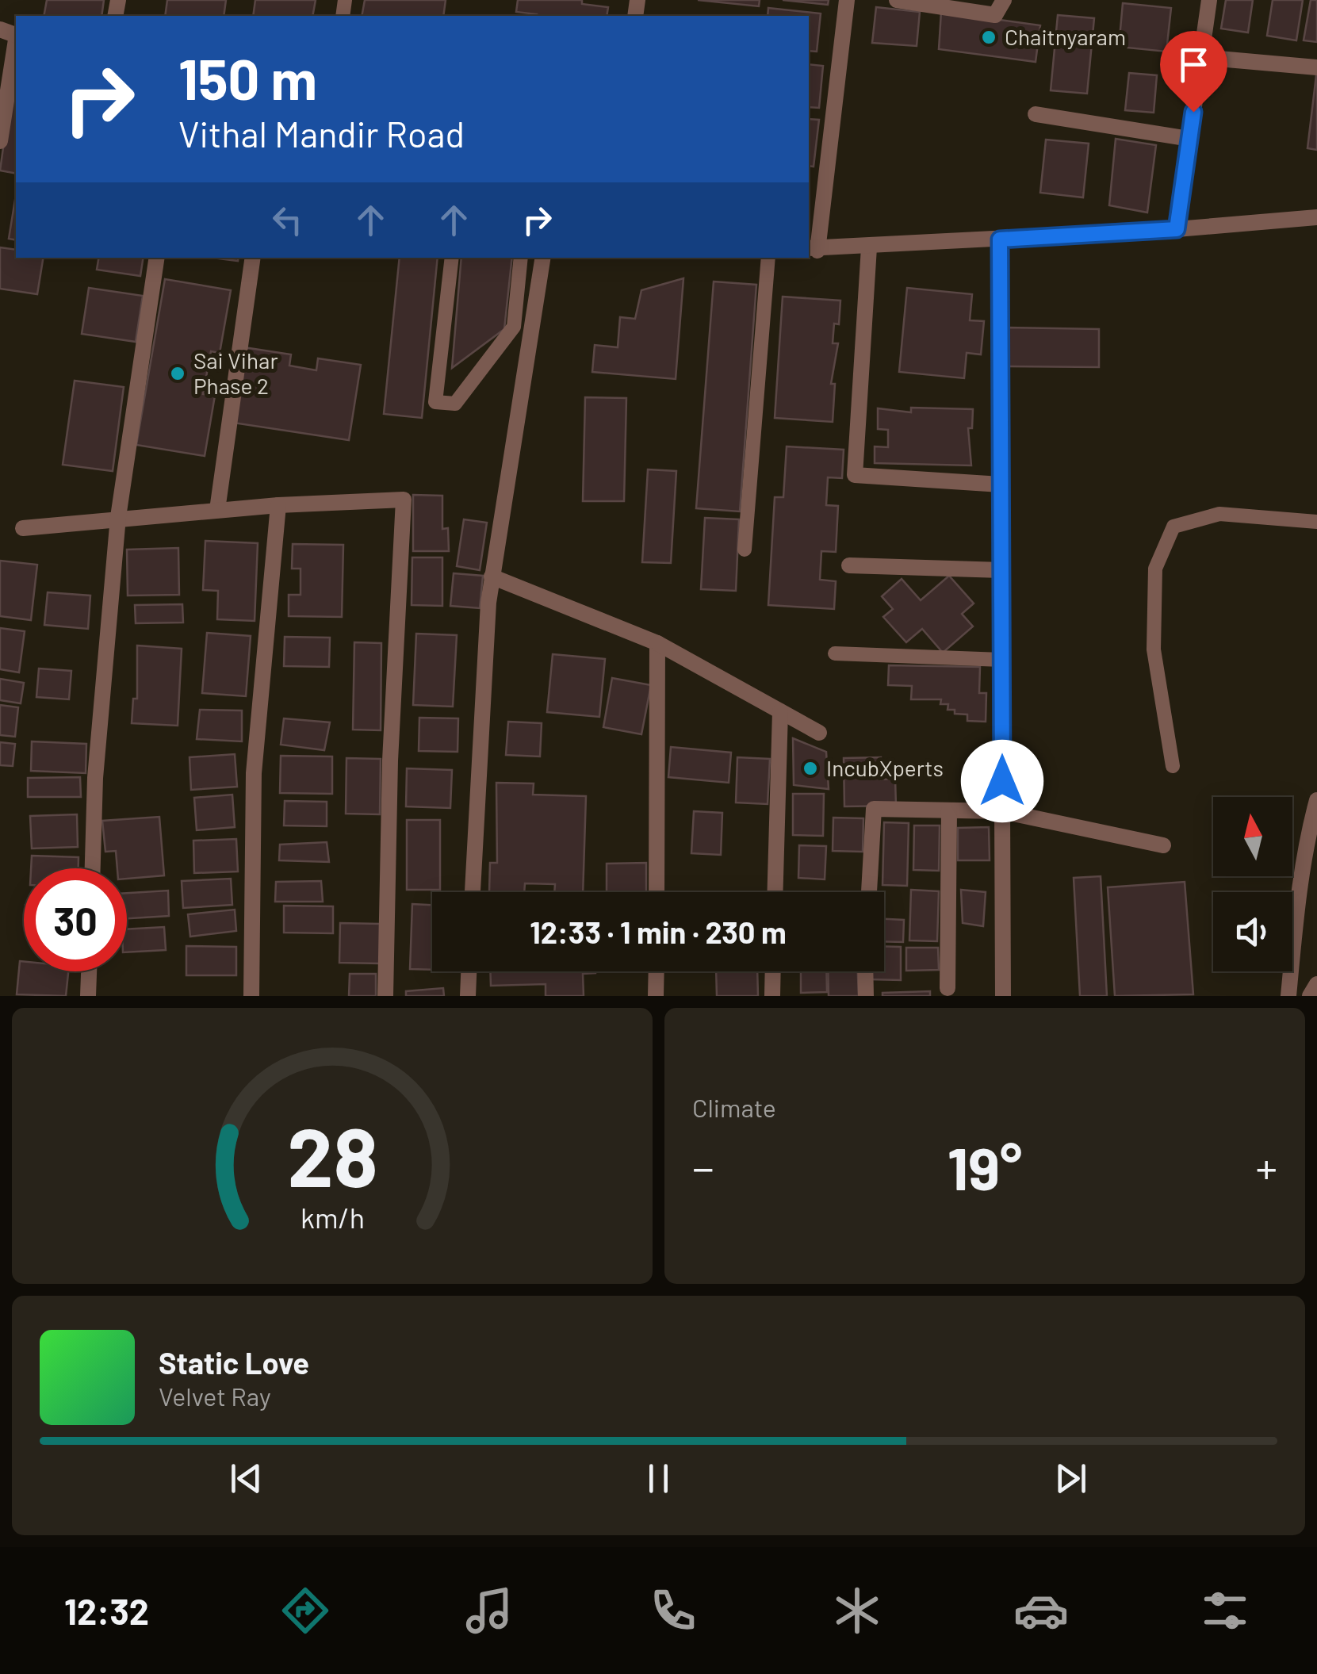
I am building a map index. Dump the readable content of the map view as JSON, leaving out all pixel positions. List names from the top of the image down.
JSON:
{
  "places": ["Chaitnyaram", "Sai Vihar Phase 2", "IncubXperts"],
  "north": "top",
  "page": {
    "turn": ["150 m", "Vithal Mandir Road"],
    "limit": "30",
    "trip": "12:33 · 1 min · 230 m",
    "tile": "Climate",
    "heat": ["−", "19°", "+"],
    "song": ["Static Love", "Velvet Ray"],
    "tabs": "12:32",
    "gauge": ["28", "km/h"]
  }
}
